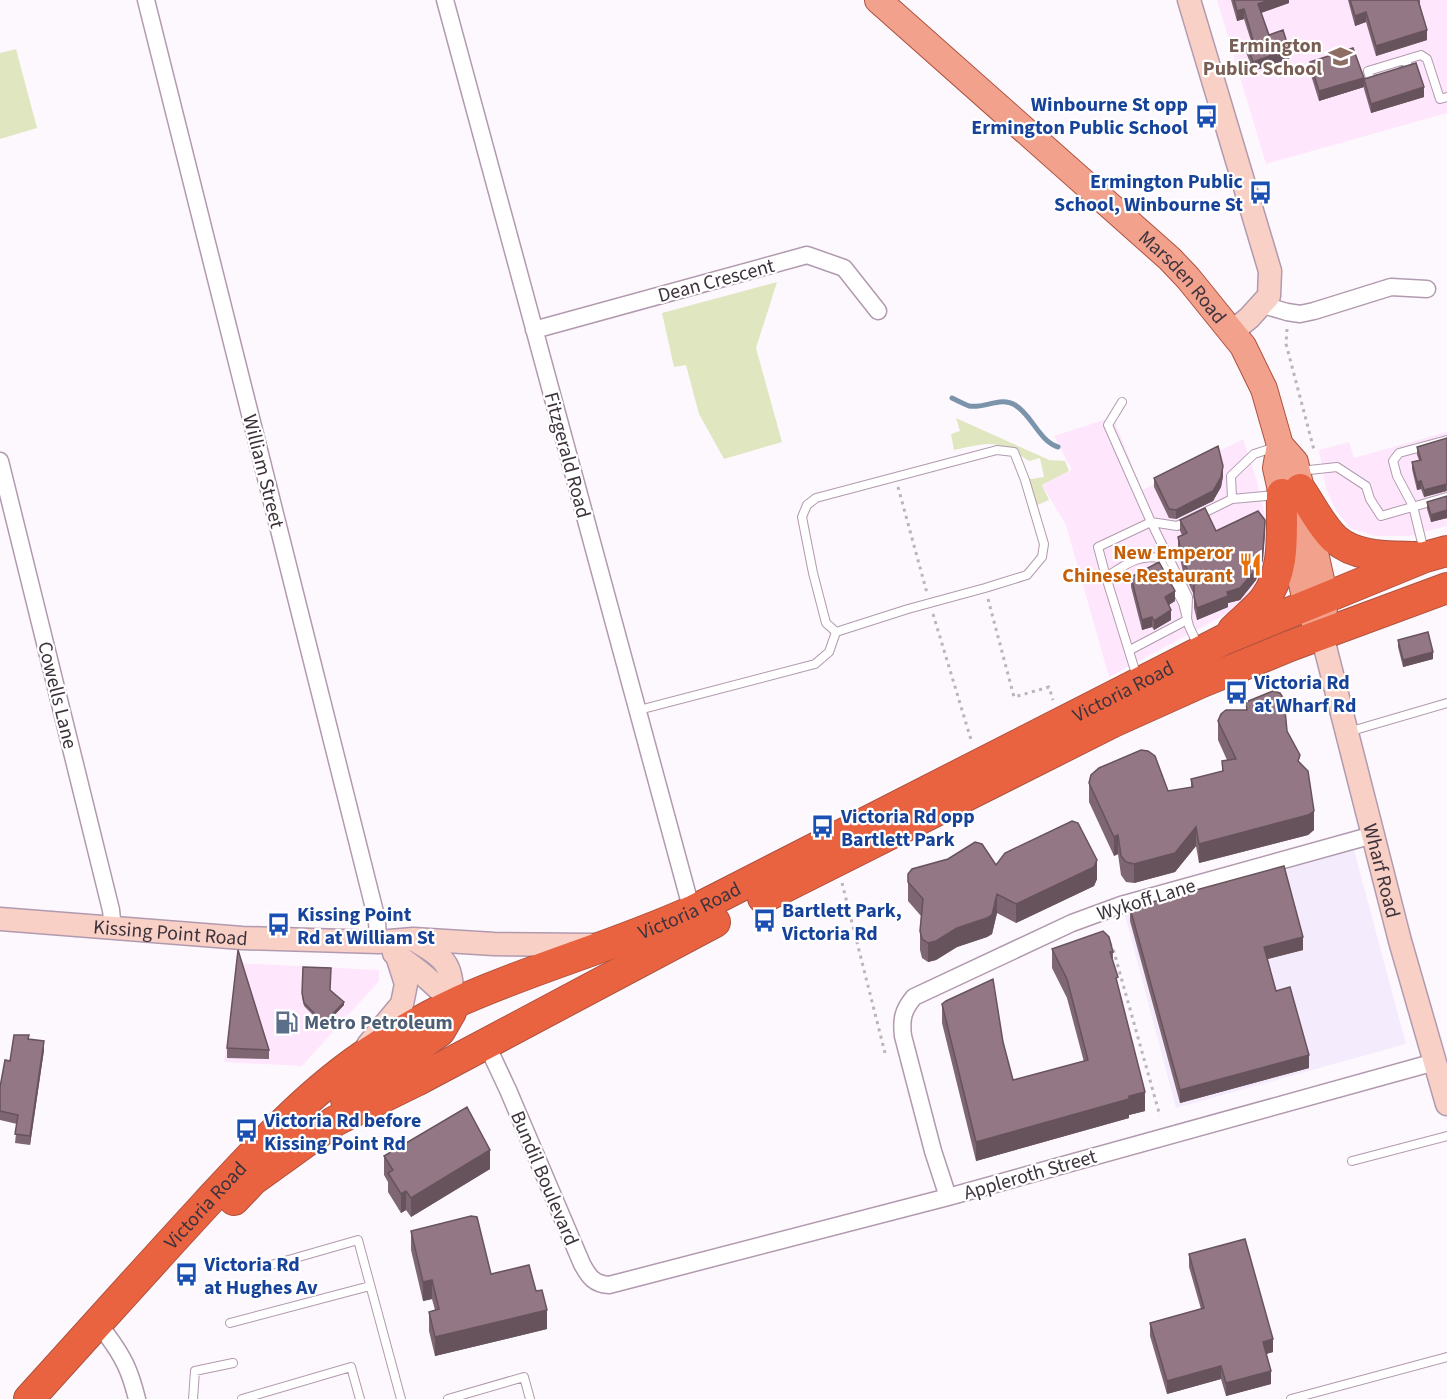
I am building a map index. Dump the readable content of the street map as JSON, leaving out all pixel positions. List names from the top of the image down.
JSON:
{
  "streets": {
    "highway": ["Victoria Road"],
    "main road": ["Marsden Road"],
    "street": [
      "Dean Crescent",
      "Fitzgerald Road",
      "William Street",
      "Cowells Lane",
      "Wharf Road",
      "Wykoff Lane",
      "Kissing Point Road",
      "Appleroth Street",
      "Bundil Boulevard"
    ]
  },
  "crossings": [
    ["Marsden Road", "Victoria Road"],
    ["Marsden Road", "Wharf Road"],
    ["Dean Crescent", "Fitzgerald Road"],
    ["Fitzgerald Road", "Victoria Road"],
    ["William Street", "Kissing Point Road"],
    ["Victoria Road", "Wharf Road"],
    ["Victoria Road", "Kissing Point Road"],
    ["Victoria Road", "Bundil Boulevard"],
    ["Cowells Lane", "Kissing Point Road"],
    ["Wharf Road", "Wykoff Lane"],
    ["Wharf Road", "Appleroth Street"],
    ["Wykoff Lane", "Appleroth Street"],
    ["Appleroth Street", "Bundil Boulevard"]
  ],
  "places": {
    "school or university": ["Ermington Public School"],
    "bus stop": [
      "Winbourne St opp Ermington Public School",
      "Ermington Public School, Winbourne St",
      "Victoria Rd at Wharf Rd",
      "Victoria Rd opp Bartlett Park",
      "Bartlett Park, Victoria Rd",
      "Kissing Point Rd at William St",
      "Victoria Rd before Kissing Point Rd",
      "Victoria Rd at Hughes Av"
    ],
    "restaurant": ["New Emperor Chinese Restaurant"],
    "fuel station": ["Metro Petroleum"]
  }
}
